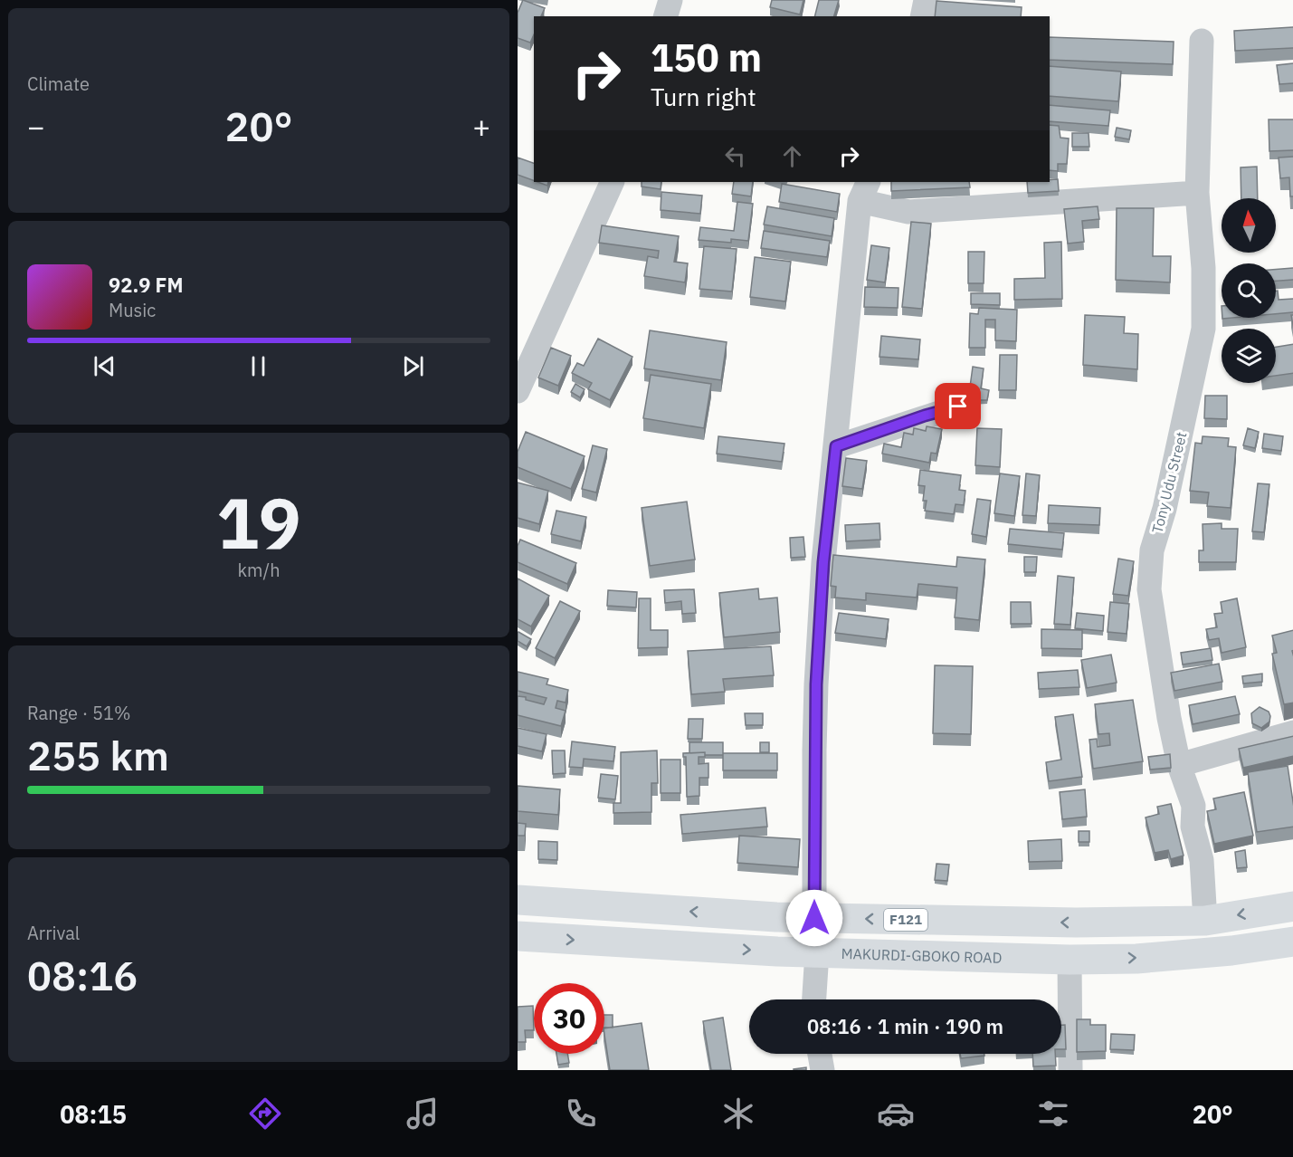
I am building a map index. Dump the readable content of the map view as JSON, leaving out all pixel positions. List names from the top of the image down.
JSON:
{
  "streets": {
    "main road": ["F121", "MAKURDI-GBOKO ROAD"],
    "street": ["Tony Udu Street"]
  },
  "crossings": [
    ["Tony Udu Street", "F121"]
  ],
  "north": "top",
  "page": {
    "tile": [
      "Climate",
      ["19", "km/h"],
      ["Range · 51%", "255 km"],
      ["Arrival", "08:16"]
    ],
    "turn": ["150 m", "Turn right"],
    "heat": ["−", "20°", "+"],
    "song": ["92.9 FM", "Music"],
    "limit": "30",
    "trip": "08:16 · 1 min · 190 m",
    "tabs": ["08:15", "20°"]
  }
}
